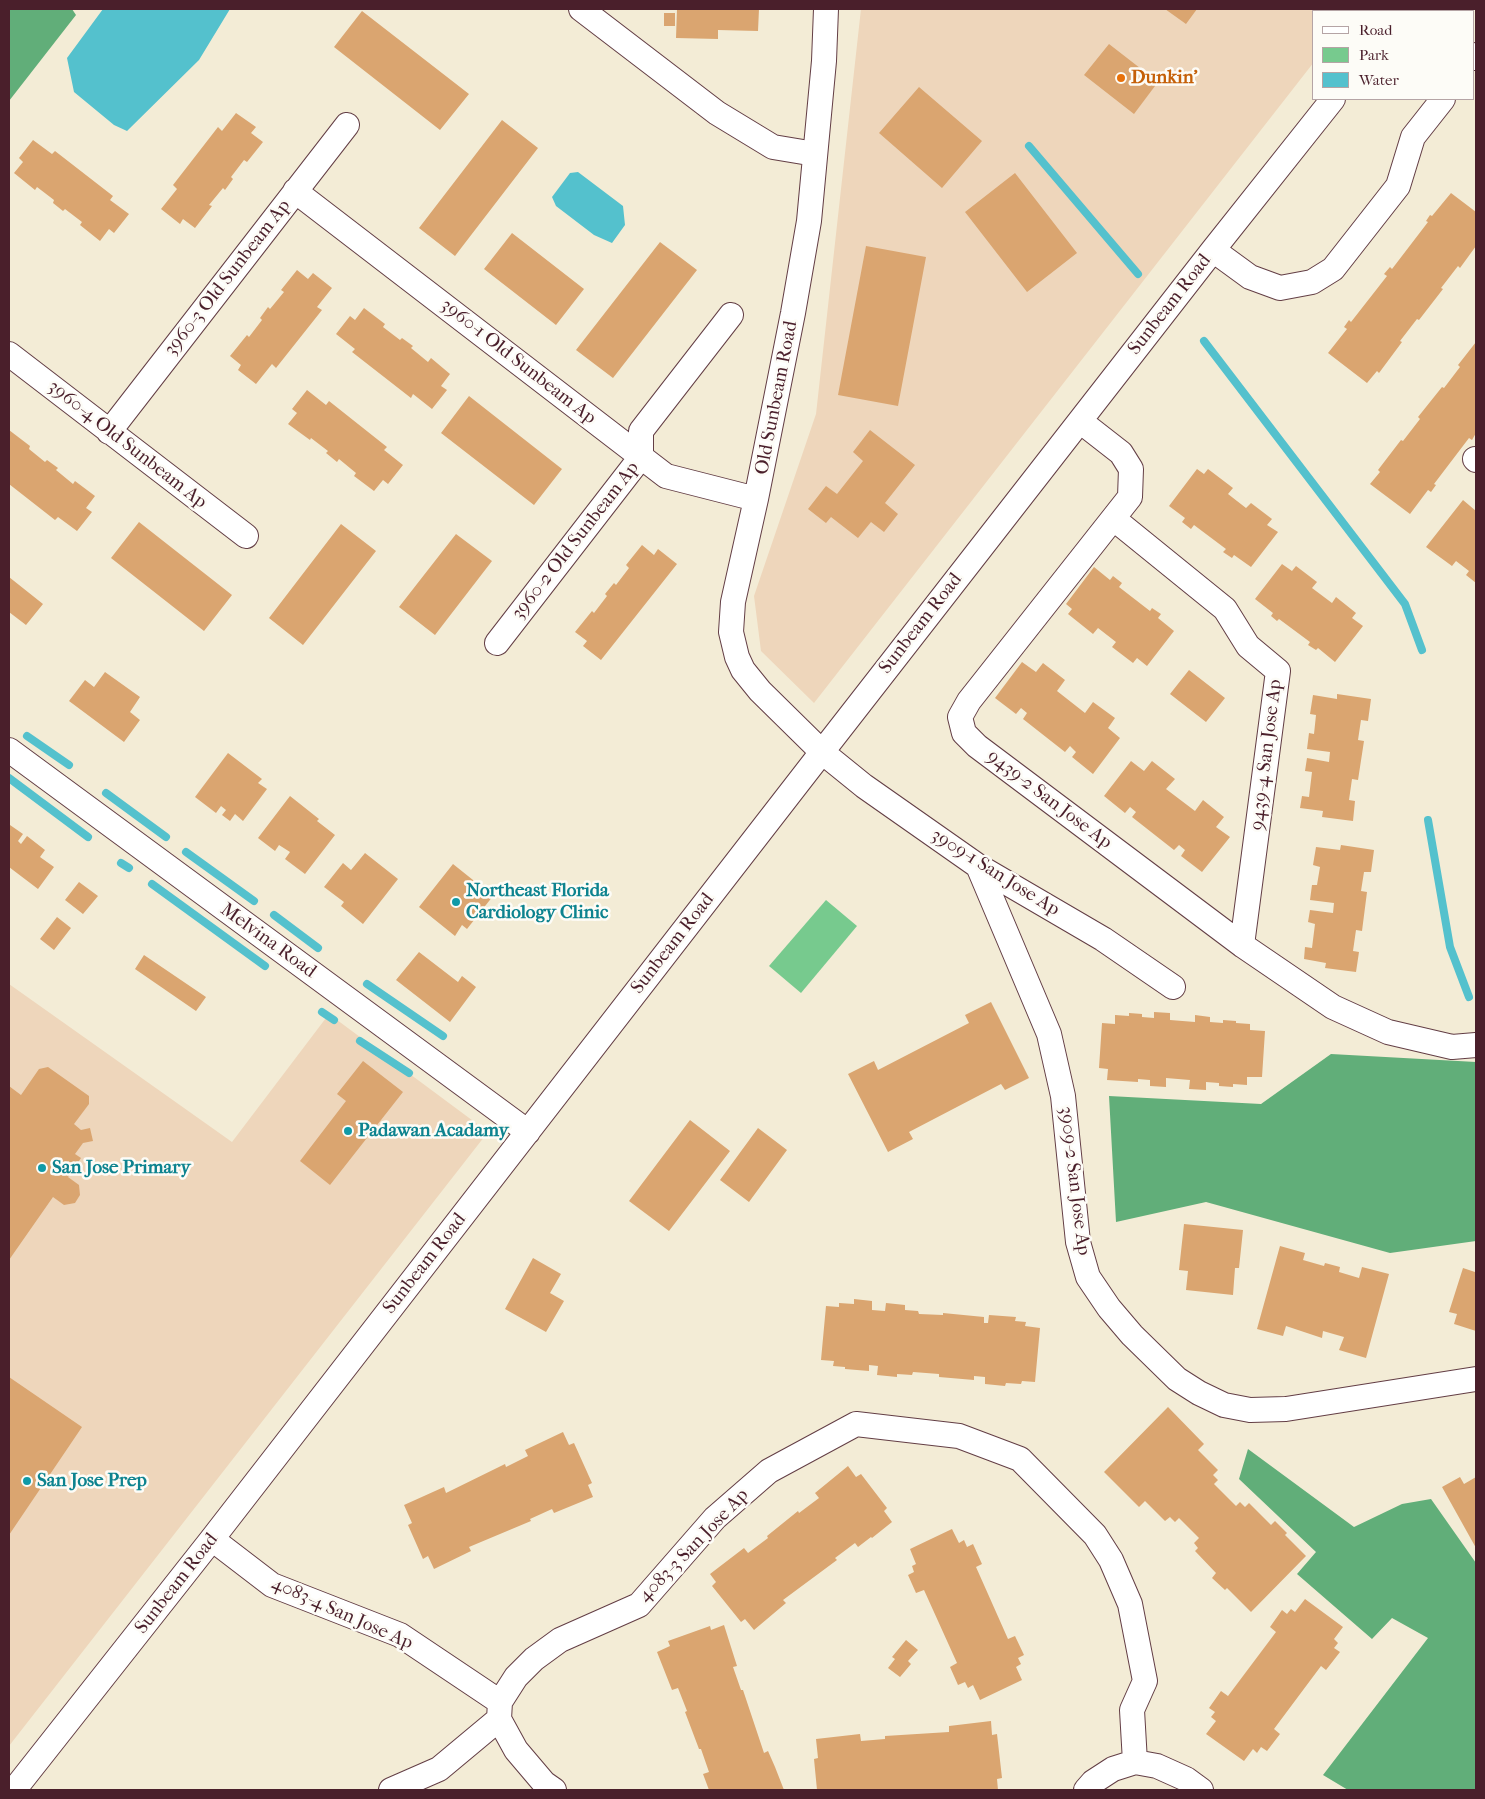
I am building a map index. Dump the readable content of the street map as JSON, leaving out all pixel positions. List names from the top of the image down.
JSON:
{
  "streets": {
    "street": [
      "3960-3 Old Sunbeam Ap",
      "Sunbeam Road",
      "3960-1 Old Sunbeam Ap",
      "Old Sunbeam Road",
      "3960-4 Old Sunbeam Ap",
      "3960-2 Old Sunbeam Ap",
      "9439-4 San Jose Ap",
      "9439-2 San Jose Ap",
      "3909-1 San Jose Ap",
      "Melvina Road",
      "3909-2 San Jose Ap",
      "4083-3 San Jose Ap",
      "4083-4 San Jose Ap"
    ]
  },
  "crossings": [
    ["3960-3 Old Sunbeam Ap", "3960-1 Old Sunbeam Ap"],
    ["3960-3 Old Sunbeam Ap", "3960-4 Old Sunbeam Ap"],
    ["Sunbeam Road", "Old Sunbeam Road"],
    ["Sunbeam Road", "9439-2 San Jose Ap"],
    ["Sunbeam Road", "3909-1 San Jose Ap"],
    ["Sunbeam Road", "Melvina Road"],
    ["Sunbeam Road", "4083-4 San Jose Ap"],
    ["3960-1 Old Sunbeam Ap", "Old Sunbeam Road"],
    ["3960-1 Old Sunbeam Ap", "3960-2 Old Sunbeam Ap"],
    ["Old Sunbeam Road", "3909-1 San Jose Ap"],
    ["9439-4 San Jose Ap", "9439-2 San Jose Ap"],
    ["3909-1 San Jose Ap", "3909-2 San Jose Ap"],
    ["4083-3 San Jose Ap", "4083-4 San Jose Ap"]
  ],
  "places": [
    "Dunkin'",
    "Northeast Florida Cardiology Clinic",
    "Padawan Acadamy",
    "San Jose Primary",
    "San Jose Prep"
  ],
  "legend": ["Road", "Park", "Water"]
}
